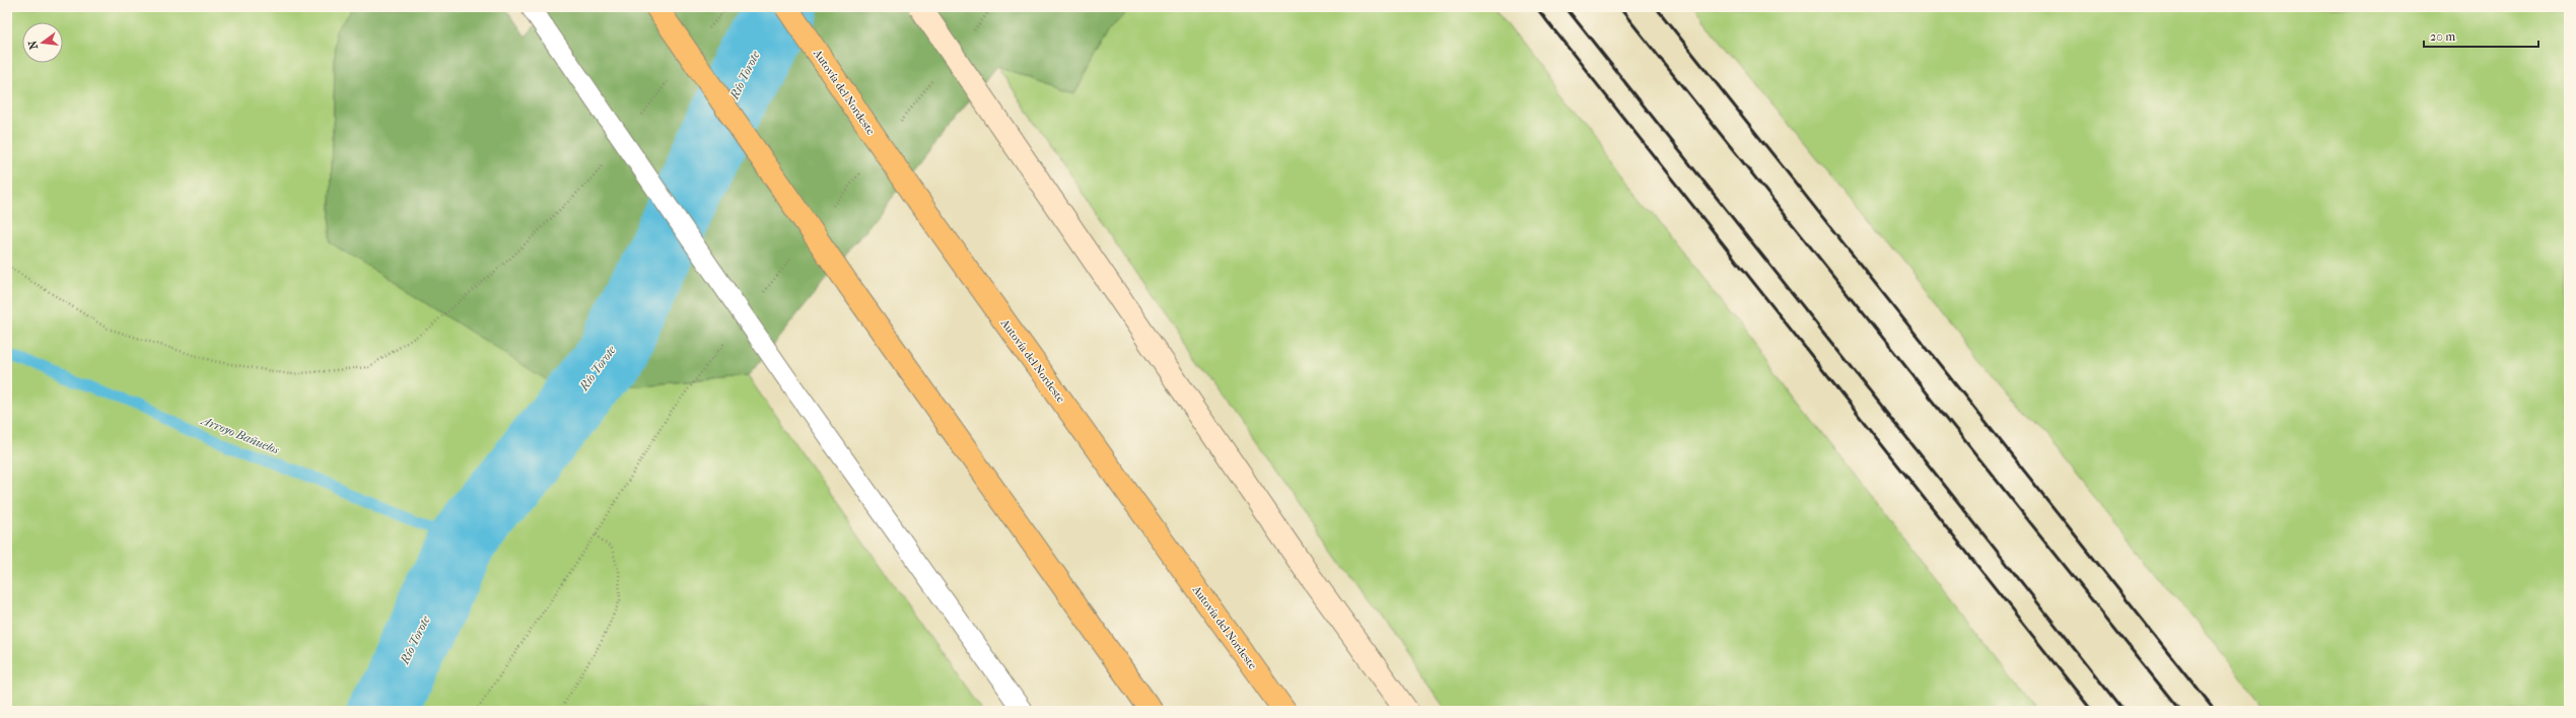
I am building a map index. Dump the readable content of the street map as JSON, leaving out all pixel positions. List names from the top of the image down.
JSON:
{
  "streets": {
    "highway": ["Autovía del Nordeste"]
  },
  "water": ["Río Torote", "Arroyo Bañuelos"],
  "scale_bar": "20 m",
  "north": "left"
}
